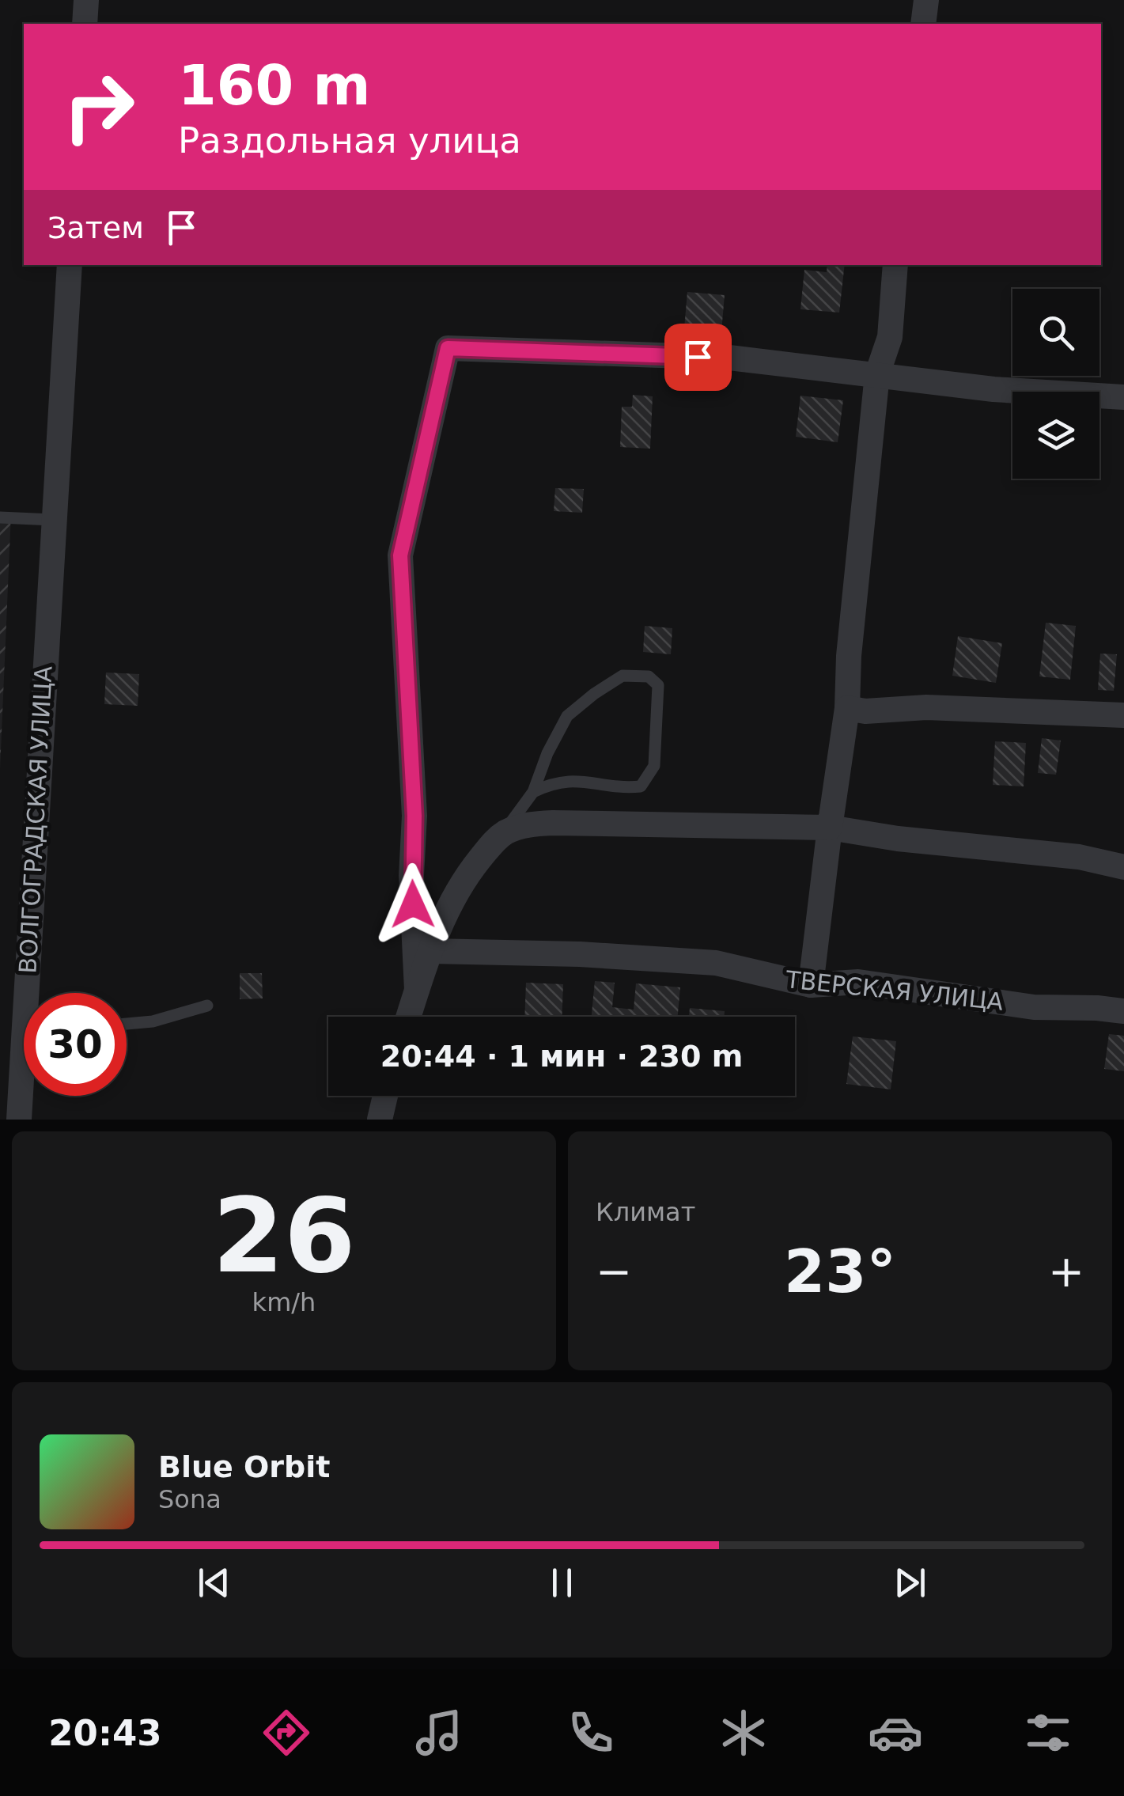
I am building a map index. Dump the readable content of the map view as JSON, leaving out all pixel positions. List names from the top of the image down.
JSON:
{
  "streets": {
    "street": ["ВОЛГОГРАДСКАЯ УЛИЦА", "ТВЕРСКАЯ УЛИЦА"]
  },
  "page": {
    "turn": ["160 m", "Раздольная улица"],
    "then": "Затем",
    "limit": "30",
    "trip": "20:44 · 1 мин · 230 m",
    "tile": [
      ["26", "km/h"],
      "Климат"
    ],
    "heat": ["−", "23°", "+"],
    "song": ["Blue Orbit", "Sona"],
    "tabs": "20:43"
  }
}
